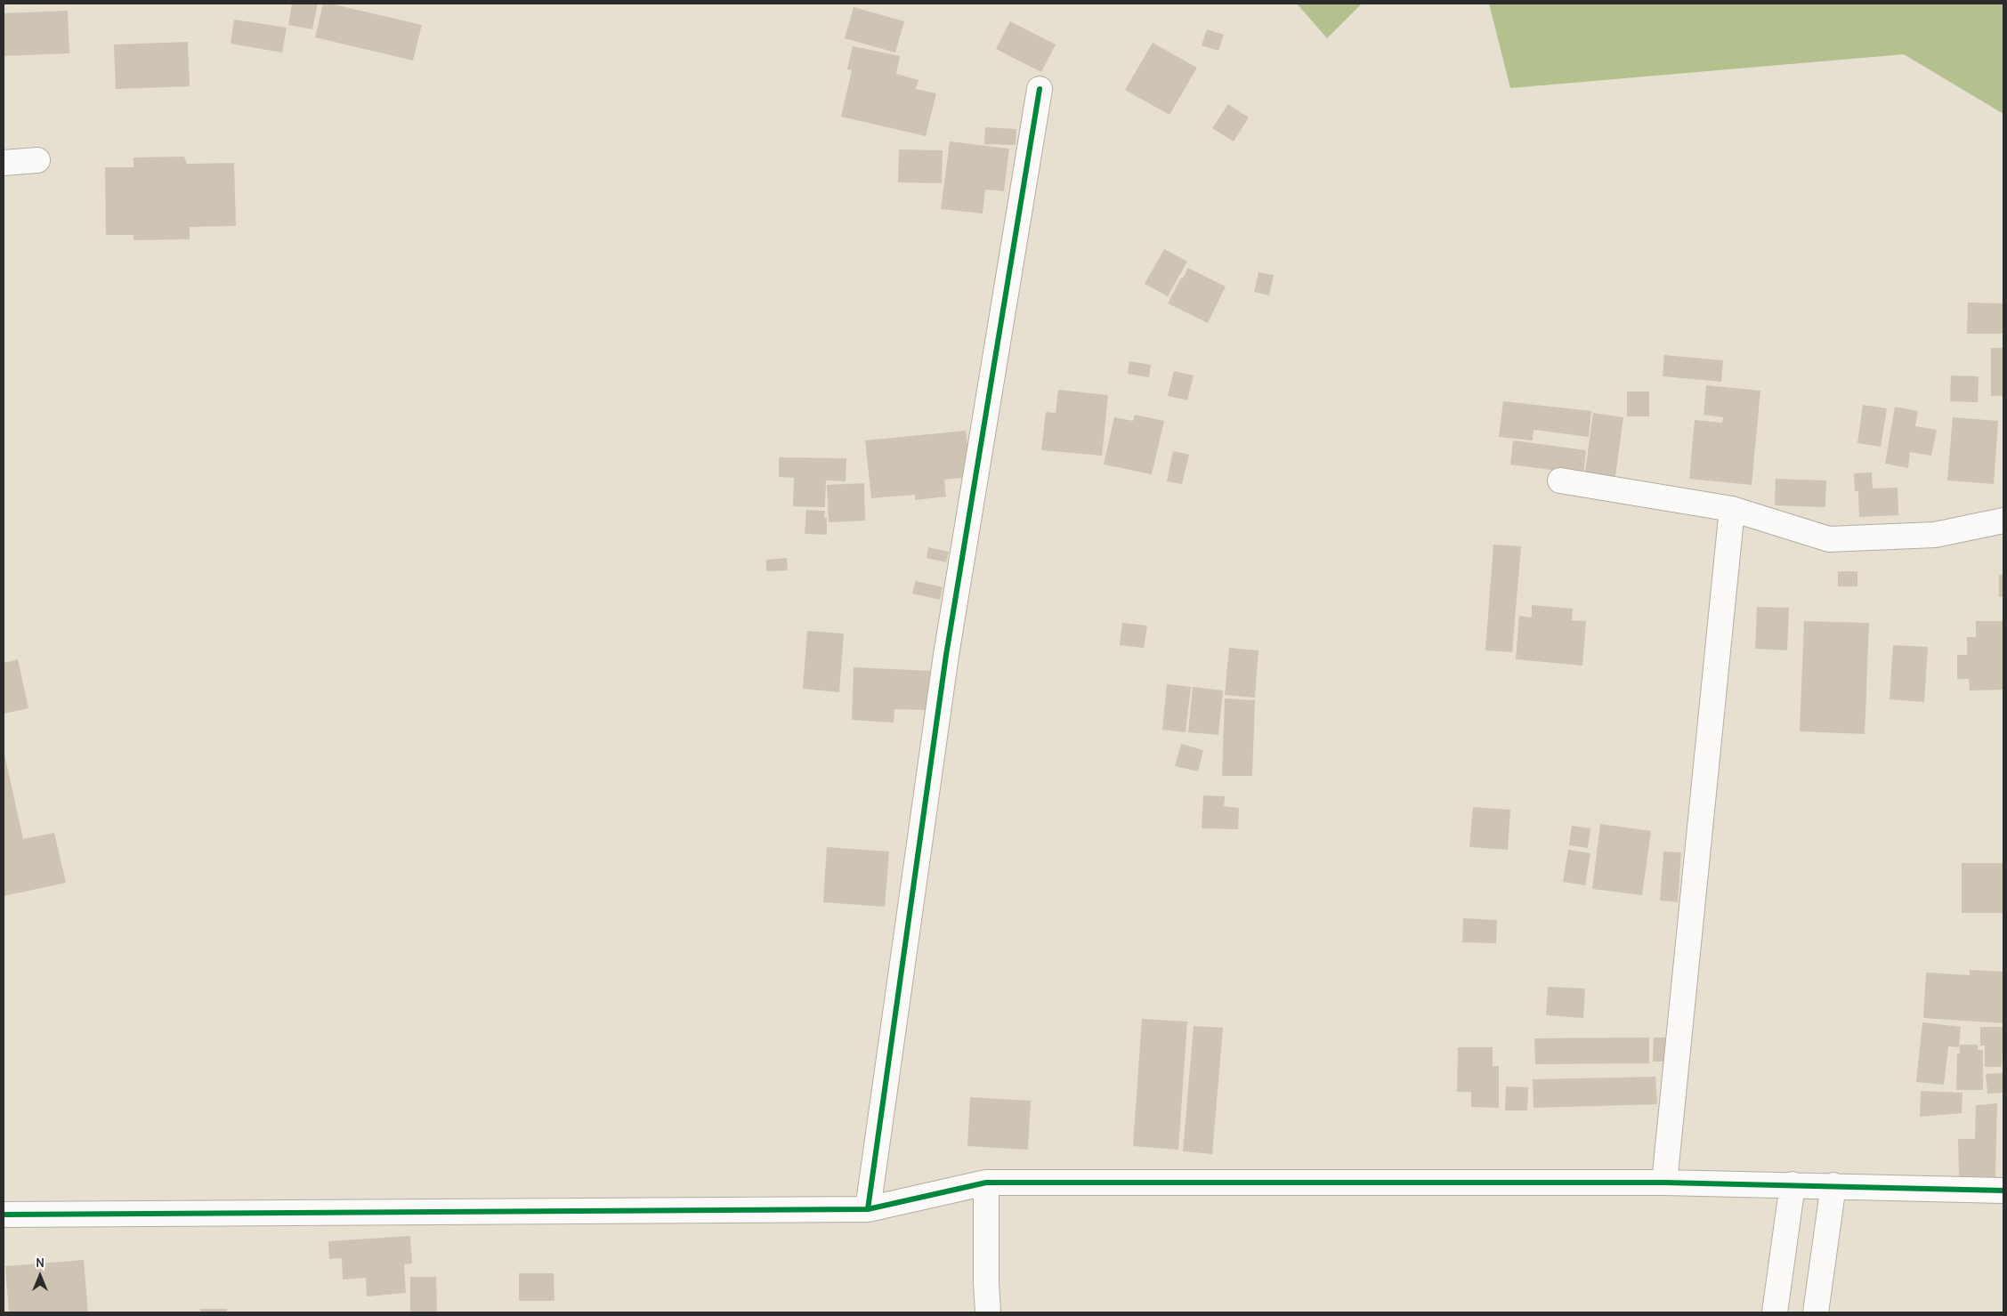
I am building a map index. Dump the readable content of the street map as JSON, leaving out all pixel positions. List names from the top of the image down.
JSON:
{
  "north": "top"
}
